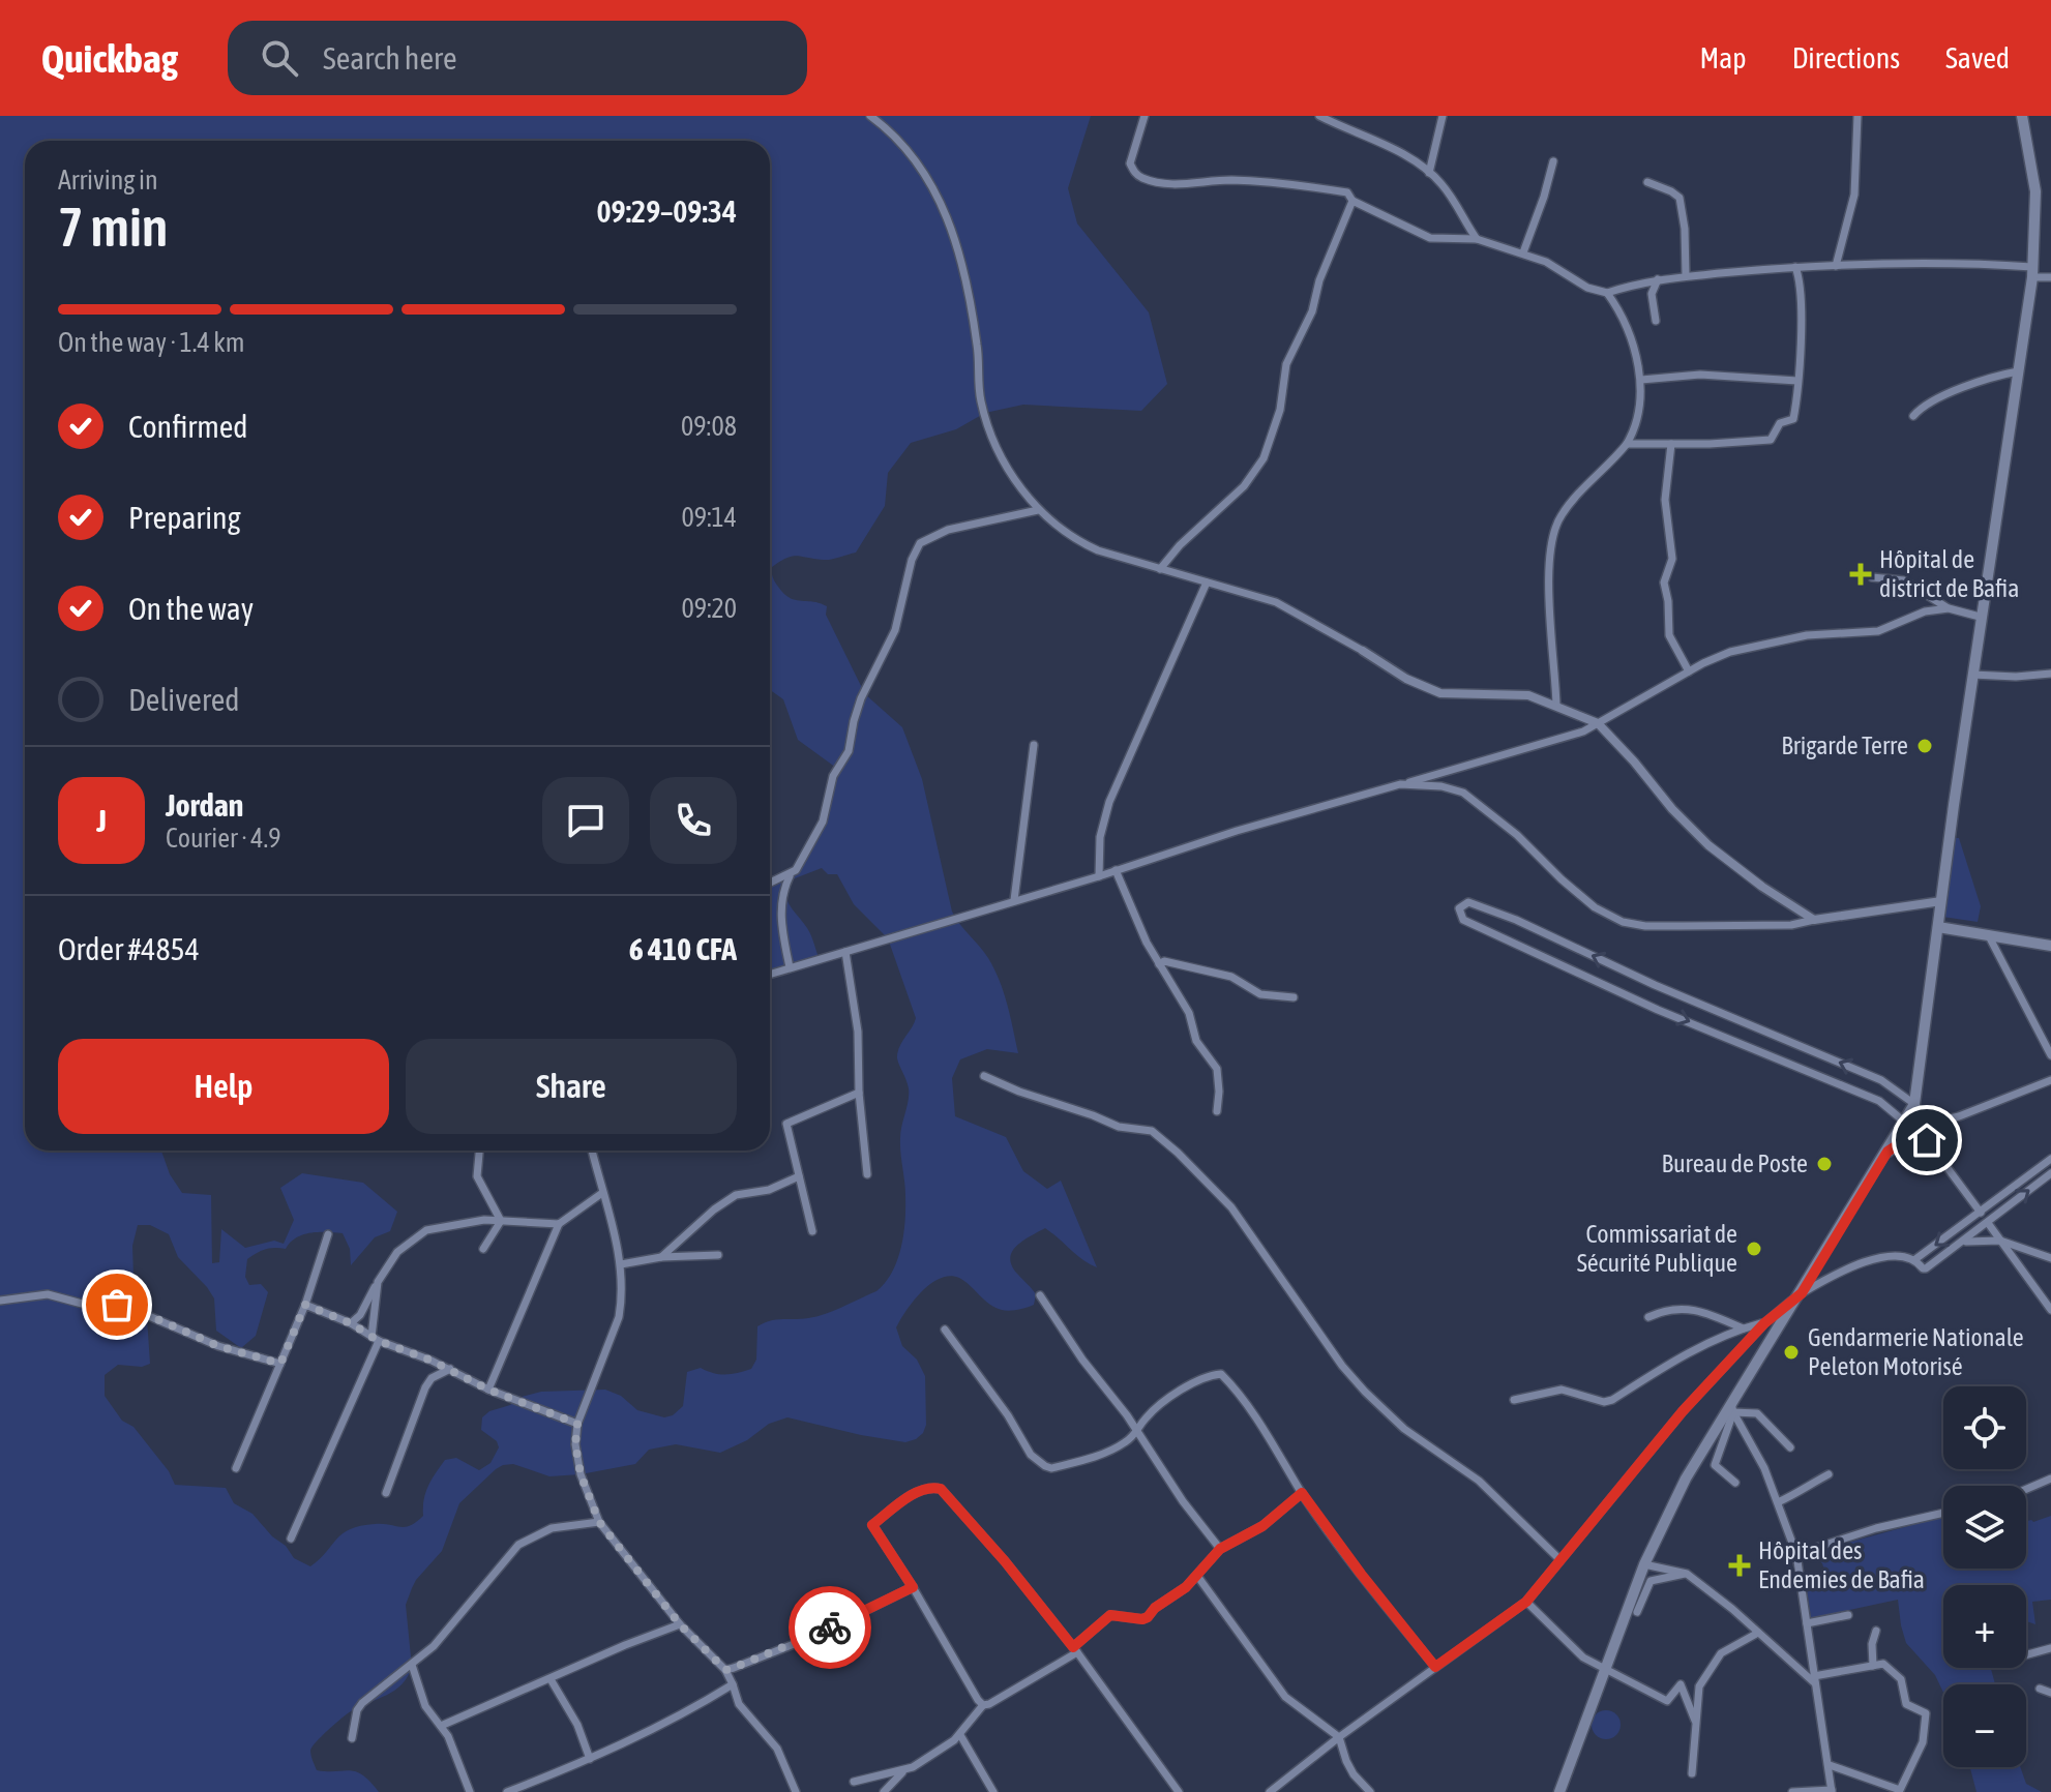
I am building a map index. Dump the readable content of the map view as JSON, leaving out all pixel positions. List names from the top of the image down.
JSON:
{
  "places": {
    "health": ["Hôpital de district de Bafia", "Hôpital des Endemies de Bafia"],
    "other": [
      "Brigarde Terre",
      "Bureau de Poste",
      "Commissariat de Sécurité Publique",
      "Gendarmerie Nationale Peleton Motorisé"
    ]
  },
  "page": {
    "header": "Quickbag",
    "search": "Search here",
    "nav": ["Map", "Directions", "Saved"],
    "heading": ["7 min", "Arriving in", "09:29–09:34"],
    "panel": [
      "Jordan",
      "Courier · 4.9",
      "Order #4854",
      "6 410 CFA"
    ],
    "bar": "On the way · 1.4 km",
    "list": [
      ["Confirmed", "09:08"],
      ["Preparing", "09:14"],
      ["On the way", "09:20"],
      "Delivered"
    ],
    "round": "J",
    "buttons": ["Help", "Share"],
    "map_buttons": ["+", "−"]
  }
}
